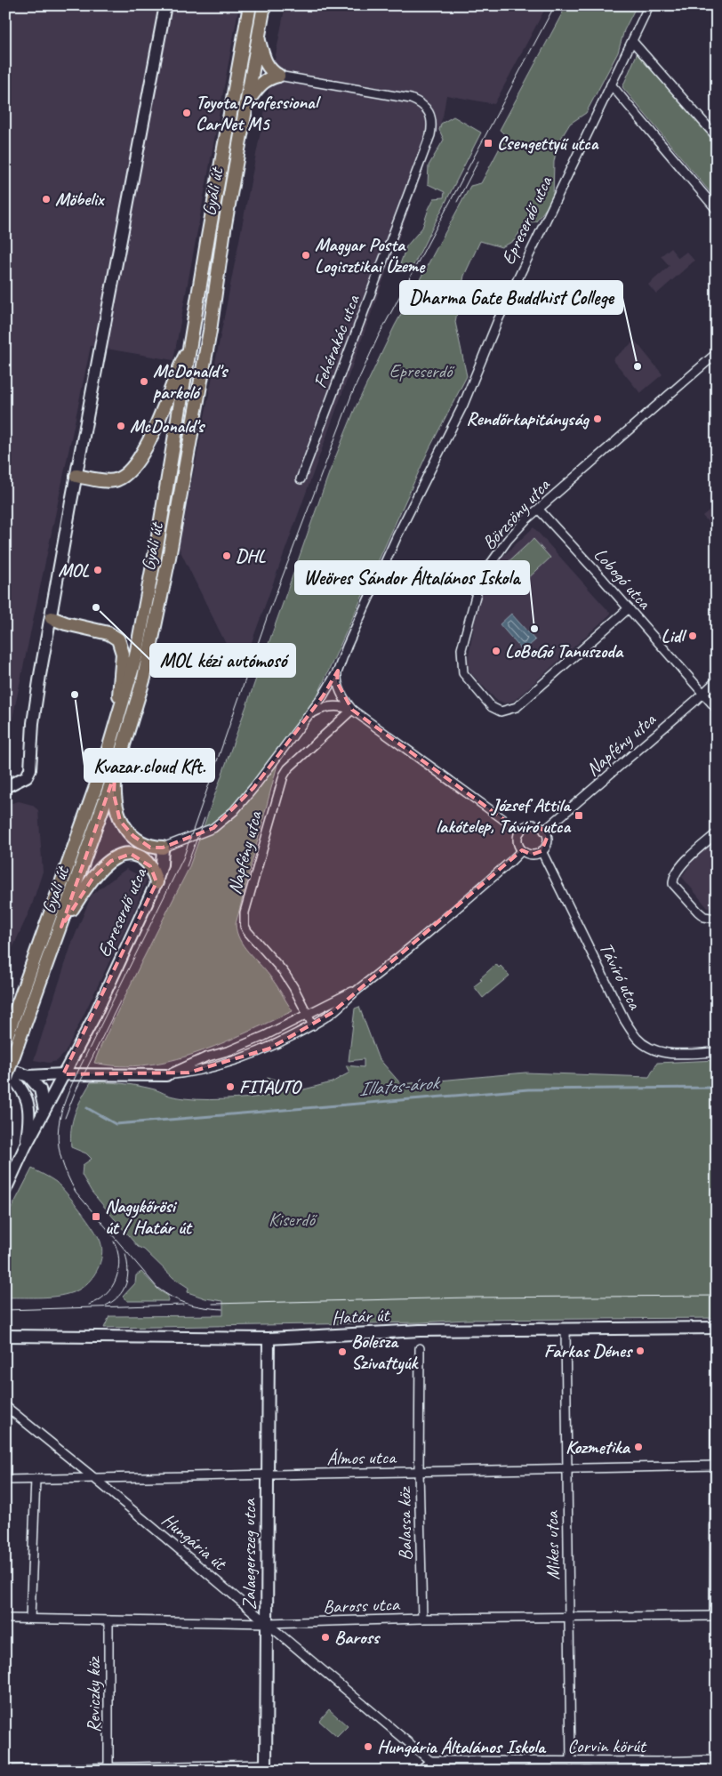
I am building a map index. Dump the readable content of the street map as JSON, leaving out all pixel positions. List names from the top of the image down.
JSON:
{
  "streets": {
    "main road": ["Gyáli út"],
    "street": [
      "Epreserdő utca",
      "Fehérakác utca",
      "Börzsöny utca",
      "Lobogó utca",
      "Napfény utca",
      "Távíró utca",
      "Határ út",
      "Álmos utca",
      "Balassa köz",
      "Hungária út",
      "Mikes utca",
      "Zalaegerszeg utca",
      "Baross utca",
      "Reviczky köz",
      "Corvin körút"
    ]
  },
  "crossings": [
    ["Epreserdő utca", "Napfény utca"],
    ["Epreserdő utca", "Távíró utca"],
    ["Börzsöny utca", "Lobogó utca"],
    ["Lobogó utca", "Napfény utca"],
    ["Napfény utca", "Távíró utca"],
    ["Határ út", "Mikes utca"],
    ["Határ út", "Zalaegerszeg utca"],
    ["Álmos utca", "Balassa köz"],
    ["Álmos utca", "Hungária út"],
    ["Álmos utca", "Mikes utca"],
    ["Álmos utca", "Zalaegerszeg utca"],
    ["Balassa köz", "Baross utca"],
    ["Hungária út", "Zalaegerszeg utca"],
    ["Hungária út", "Baross utca"],
    ["Hungária út", "Corvin körút"],
    ["Mikes utca", "Baross utca"],
    ["Mikes utca", "Corvin körút"],
    ["Zalaegerszeg utca", "Baross utca"],
    ["Baross utca", "Reviczky köz"]
  ],
  "water": ["Illatos-árok"],
  "parks": ["Epreserdő", "Kiserdő"],
  "places": {
    "other": [
      "Toyota Professional CarNet M5",
      "Möbelix",
      "Magyar Posta Logisztikai Üzeme",
      "Dharma Gate Buddhist College",
      "McDonald's parkoló",
      "Rendőrkapitányság",
      "McDonald's",
      "DHL",
      "MOL",
      "MOL kézi autómosó",
      "Weöres Sándor Általános Iskola",
      "Lidl",
      "LoBoGó Tanuszoda",
      "Kvazar.cloud Kft.",
      "FITAUTO",
      "Farkas Dénes",
      "Bolesza Szivattyúk",
      "Kozmetika",
      "Baross",
      "Hungária Általános Iskola"
    ],
    "transit": ["Csengettyű utca", "József Attila lakótelep, Távíró utca", "Nagykőrösi út / Határ út"]
  }
}
